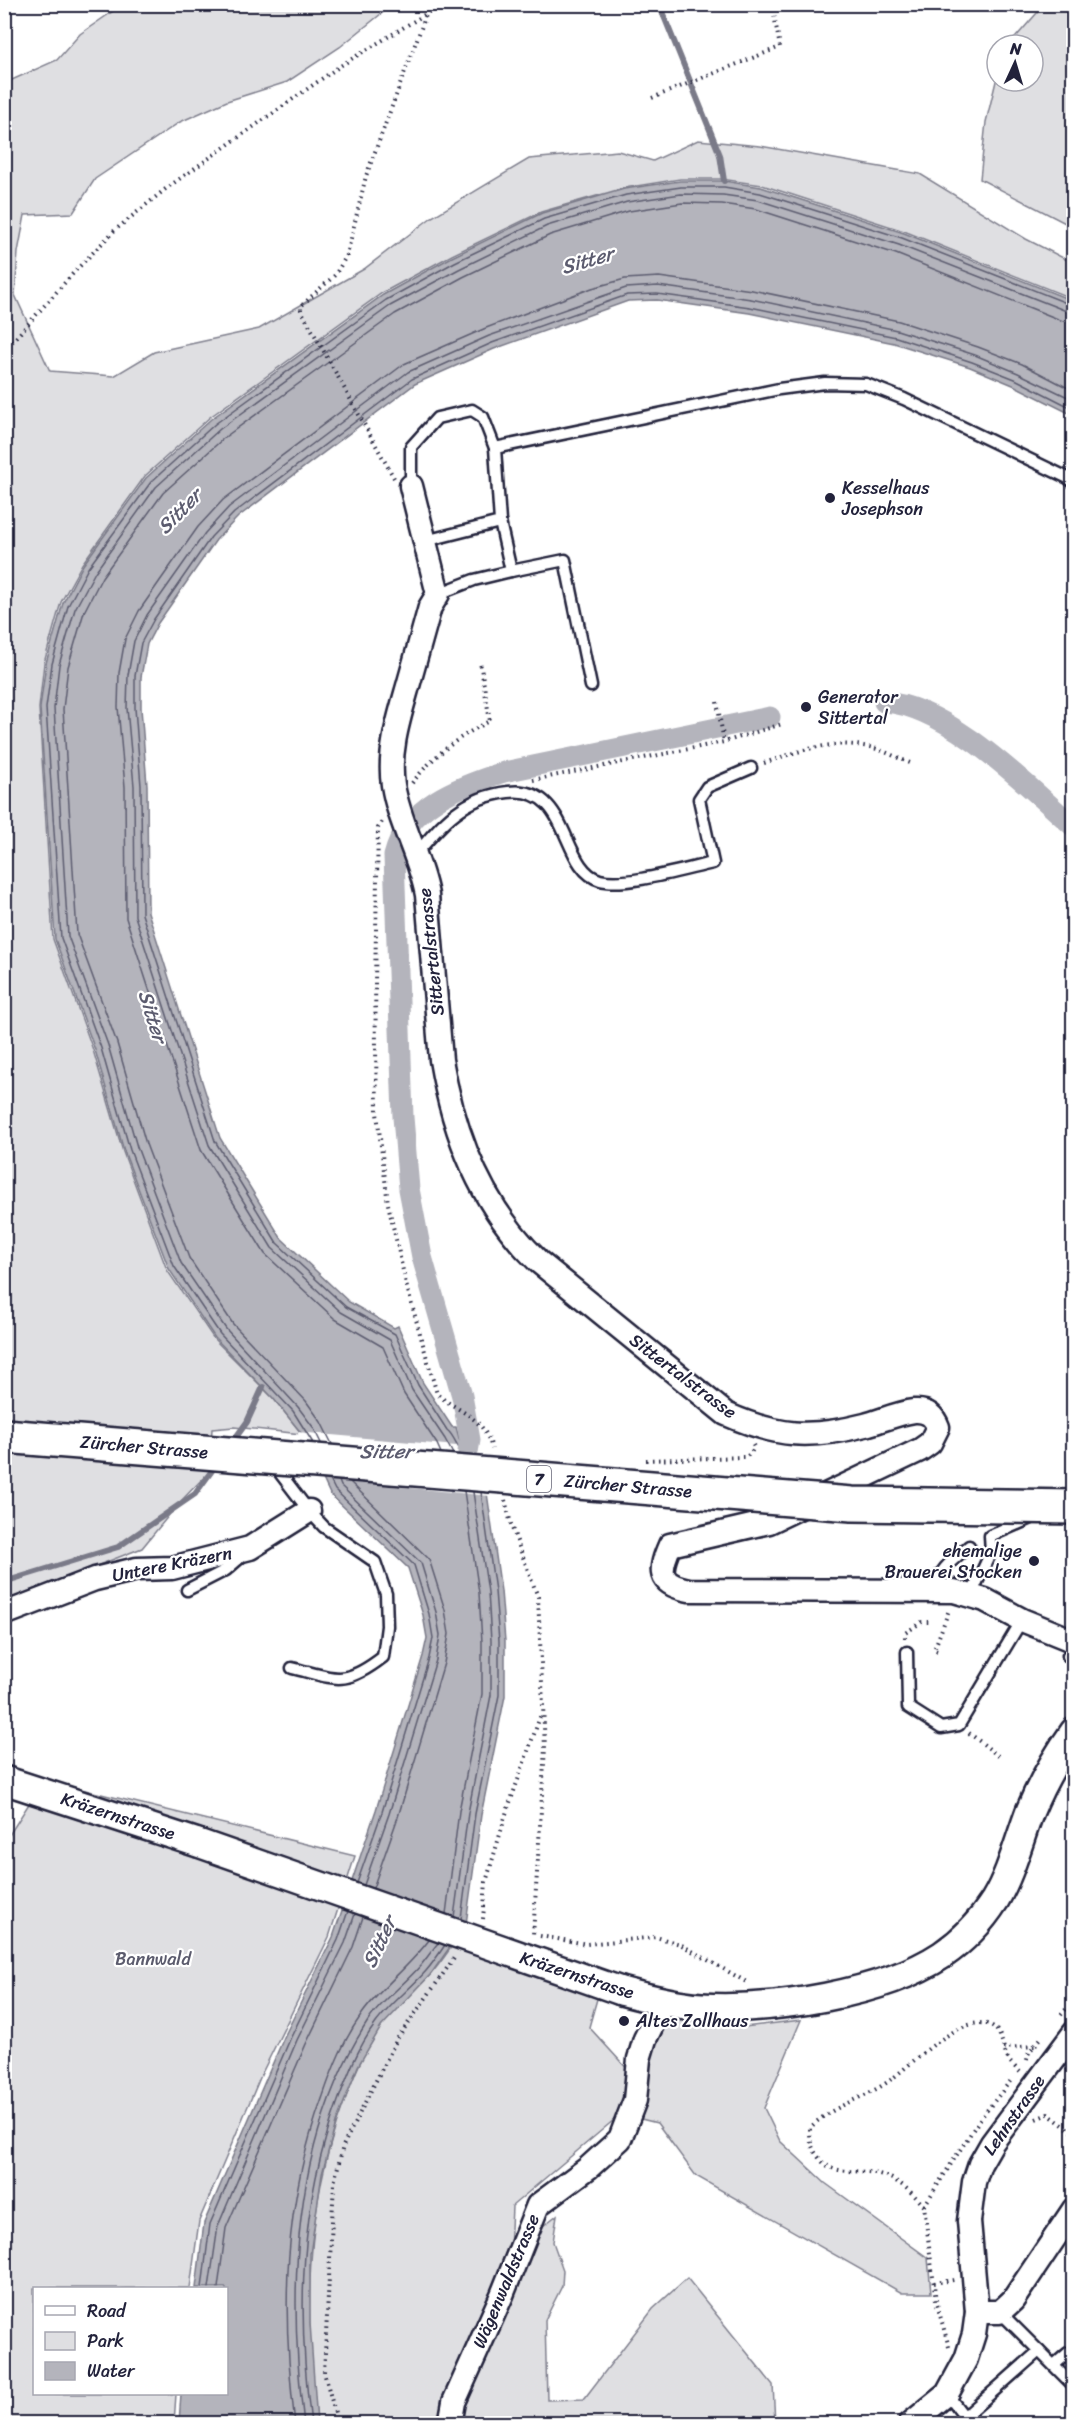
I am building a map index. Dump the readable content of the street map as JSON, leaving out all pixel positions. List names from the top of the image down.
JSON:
{
  "streets": {
    "main road": ["Zürcher Strasse", "7"],
    "street": [
      "Sittertalstrasse",
      "Untere Kräzern",
      "Kräzernstrasse",
      "Lehnstrasse",
      "Wägenwaldstrasse"
    ]
  },
  "crossings": [
    ["Kräzernstrasse", "Wägenwaldstrasse"]
  ],
  "water": ["Sitter"],
  "parks": ["Bannwald"],
  "places": [
    "Kesselhaus Josephson",
    "Generator Sittertal",
    "ehemalige Brauerei Stocken",
    "Altes Zollhaus"
  ],
  "legend": ["Road", "Park", "Water"],
  "north": "top"
}
